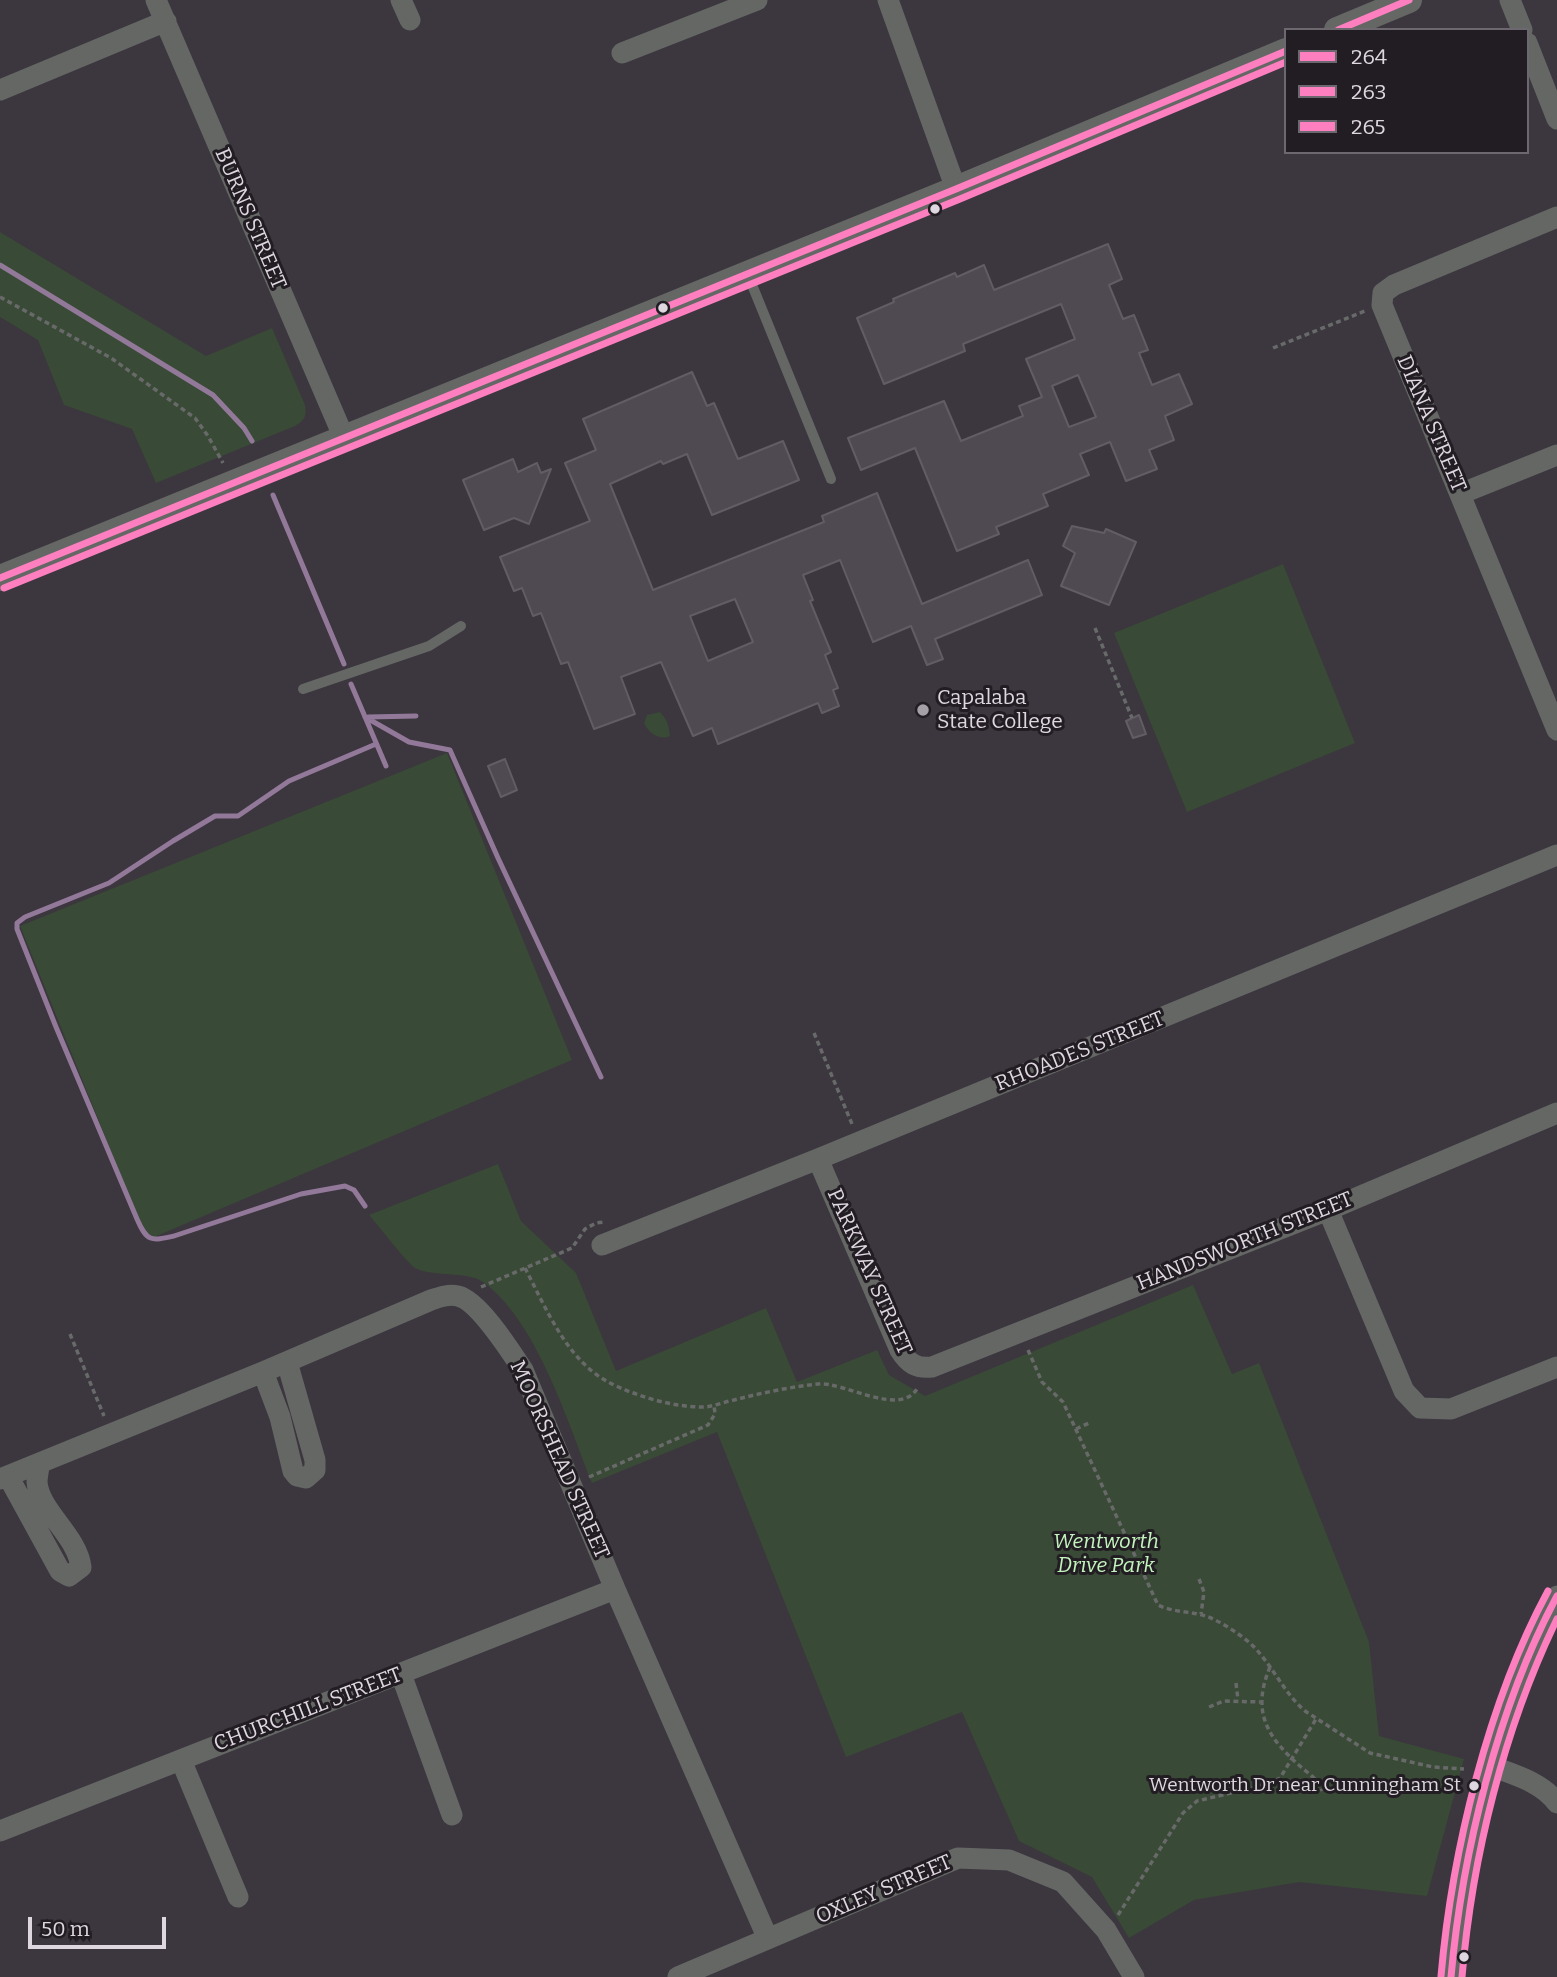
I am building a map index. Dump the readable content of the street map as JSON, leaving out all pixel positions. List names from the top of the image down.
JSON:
{
  "streets": {
    "street": [
      "BURNS STREET",
      "DIANA STREET",
      "RHOADES STREET",
      "HANDSWORTH STREET",
      "PARKWAY STREET",
      "MOORSHEAD STREET",
      "CHURCHILL STREET",
      "OXLEY STREET"
    ]
  },
  "crossings": [
    ["RHOADES STREET", "PARKWAY STREET"],
    ["HANDSWORTH STREET", "PARKWAY STREET"],
    ["MOORSHEAD STREET", "CHURCHILL STREET"],
    ["MOORSHEAD STREET", "OXLEY STREET"]
  ],
  "parks": ["Wentworth Drive Park"],
  "places": ["Capalaba State College", "Wentworth Dr near Cunningham St"],
  "lines": ["transit line 264", "transit line 263", "transit line 265"],
  "legend": ["264", "263", "265"],
  "scale_bar": "50 m"
}
